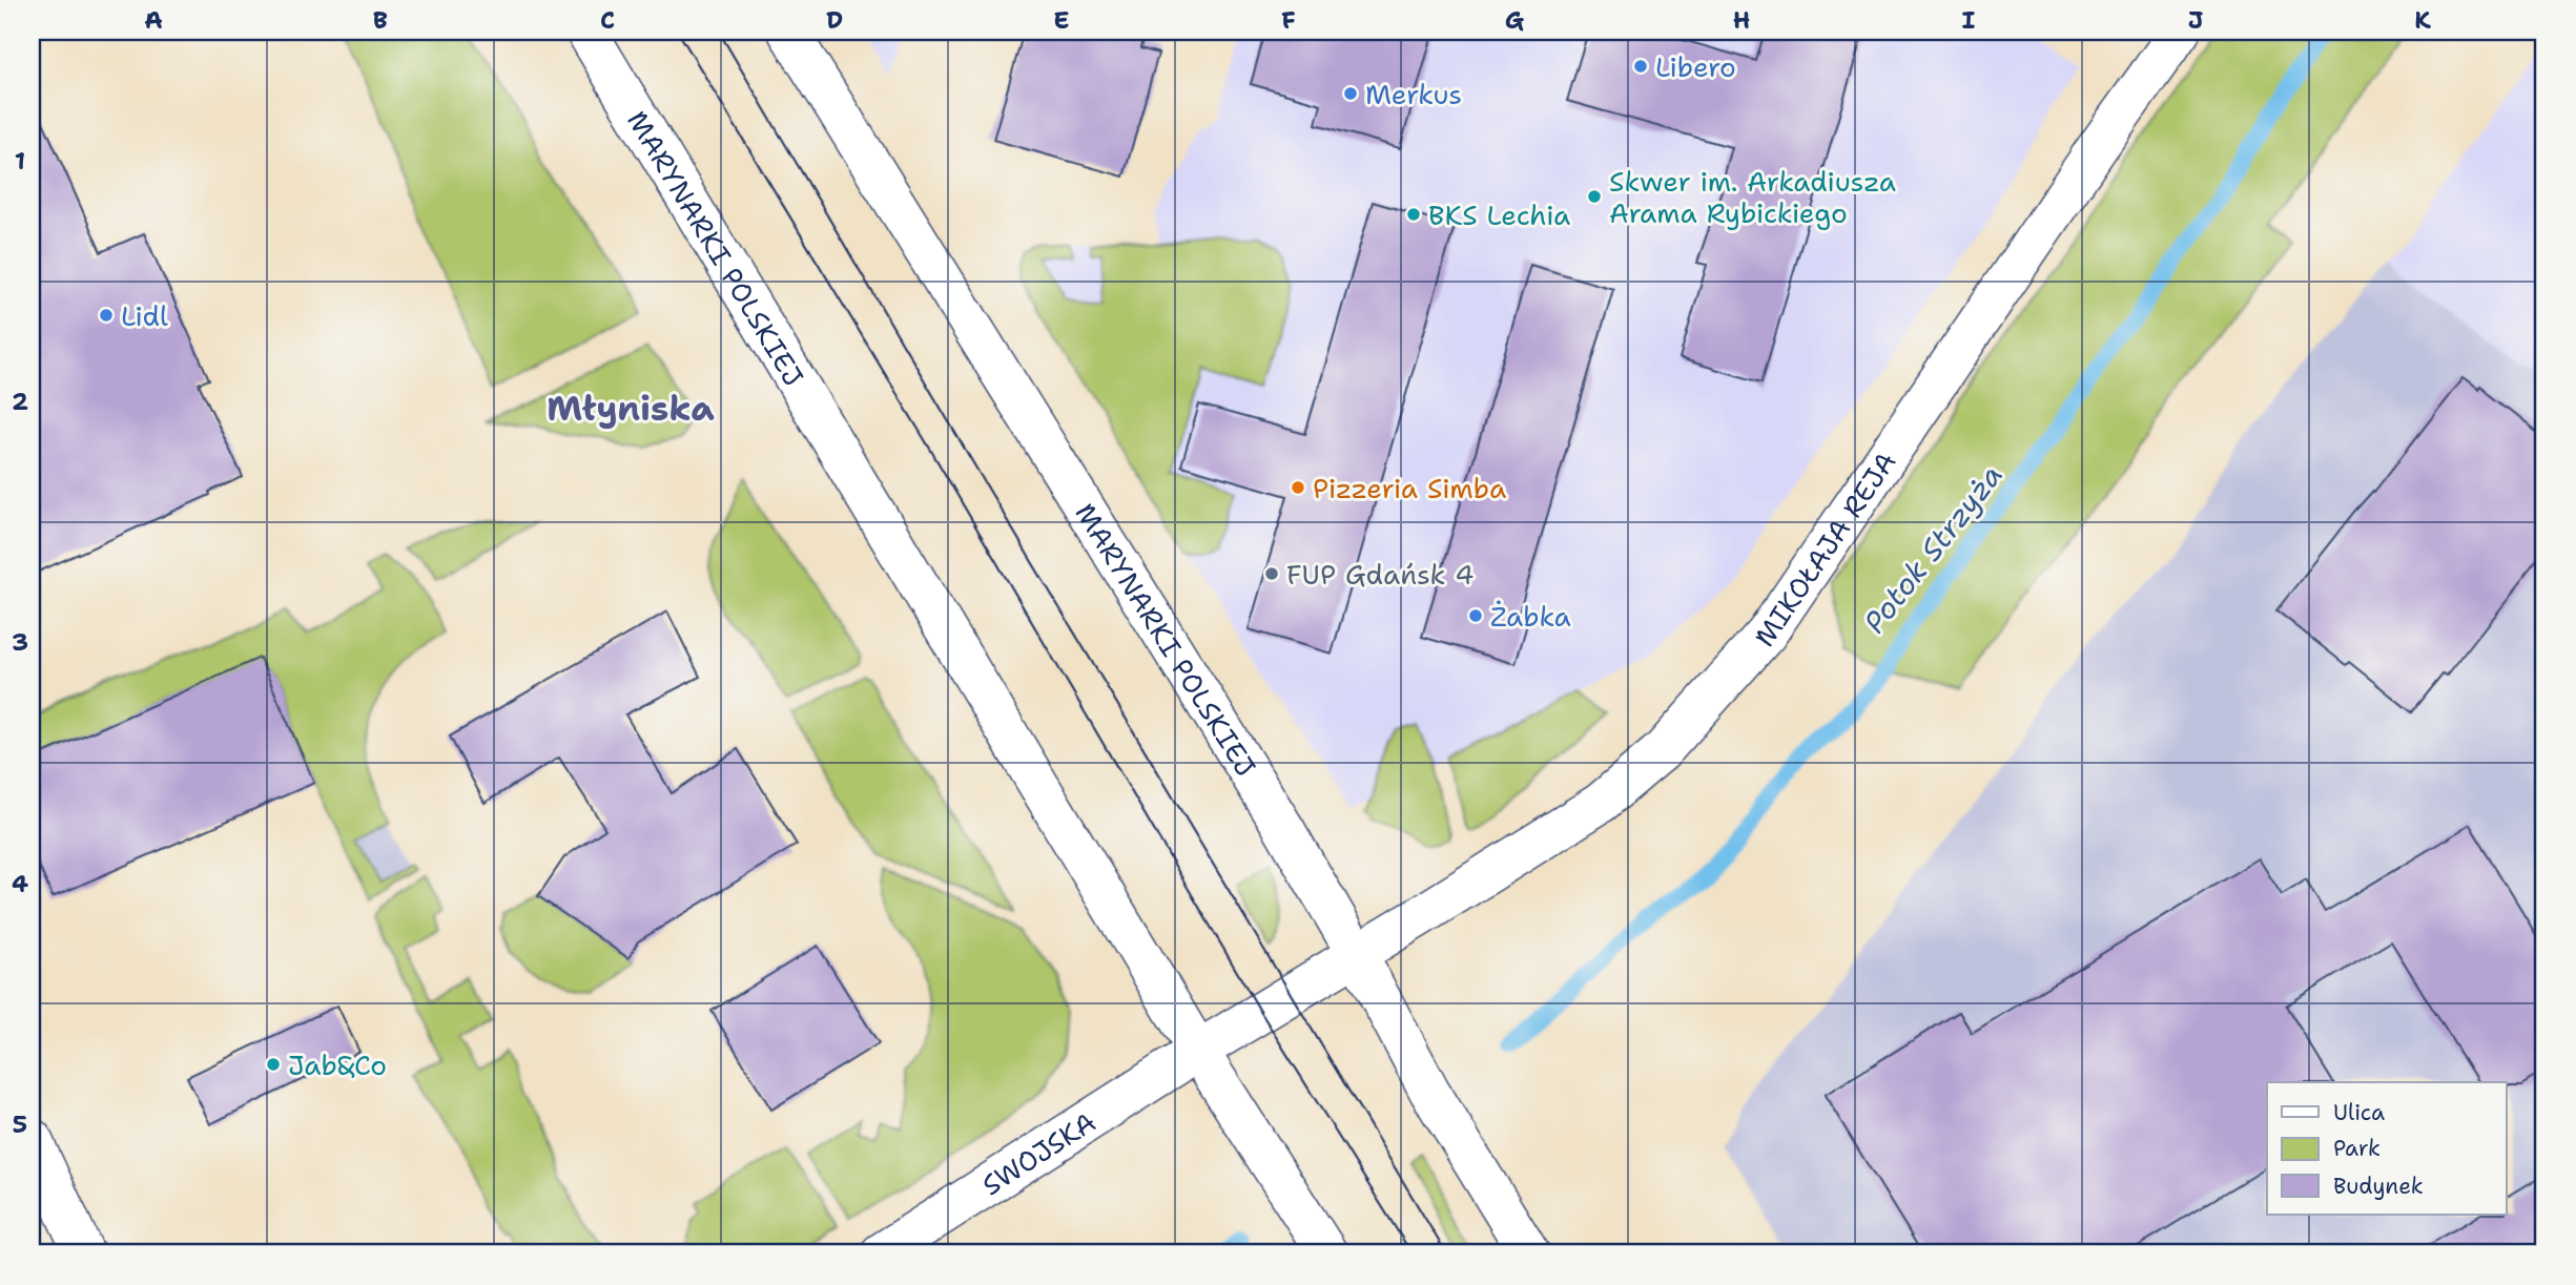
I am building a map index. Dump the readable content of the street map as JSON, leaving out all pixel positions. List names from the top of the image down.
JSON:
{
  "streets": {
    "main road": ["MARYNARKI POLSKIEJ", "MIKOŁAJA REJA", "SWOJSKA"]
  },
  "crossings": [
    ["MARYNARKI POLSKIEJ", "MIKOŁAJA REJA"],
    ["MARYNARKI POLSKIEJ", "SWOJSKA"],
    ["MIKOŁAJA REJA", "SWOJSKA"]
  ],
  "districts": ["Młyniska"],
  "water": ["Potok Strzyża"],
  "places": [
    "Libero",
    "Merkus",
    "Skwer im. Arkadiusza Arama Rybickiego",
    "BKS Lechia",
    "Lidl",
    "Pizzeria Simba",
    "FUP Gdańsk 4",
    "Żabka",
    "Jab&Co"
  ],
  "legend": ["Ulica", "Park", "Budynek"],
  "grid": {
    "columns": [
      "A",
      "B",
      "C",
      "D",
      "E",
      "F",
      "G",
      "H",
      "I",
      "J",
      "K"
    ],
    "rows": [
      "1",
      "2",
      "3",
      "4",
      "5"
    ]
  }
}
